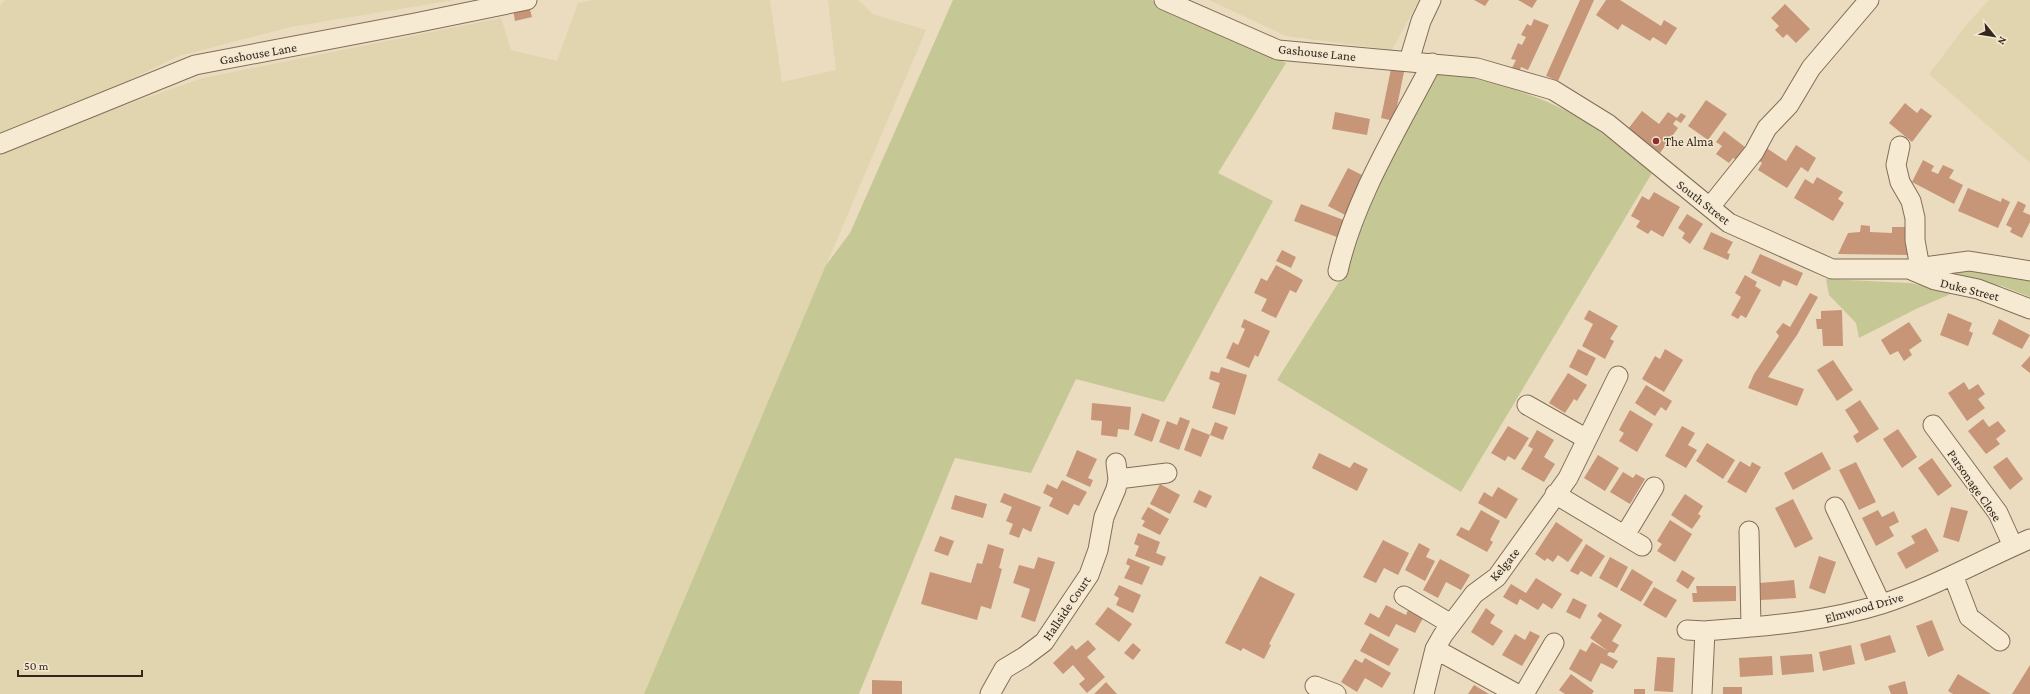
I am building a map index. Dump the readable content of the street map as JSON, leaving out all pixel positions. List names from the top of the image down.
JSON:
{
  "streets": {
    "street": [
      "Gashouse Lane",
      "South Street",
      "Duke Street",
      "Parsonage Close",
      "Kelgate",
      "Elmwood Drive",
      "Hallside Court"
    ]
  },
  "crossings": [
    ["Gashouse Lane", "South Street"],
    ["South Street", "Duke Street"],
    ["Parsonage Close", "Elmwood Drive"]
  ],
  "places": ["The Alma"],
  "scale_bar": "50 m",
  "north": "bottom right"
}
